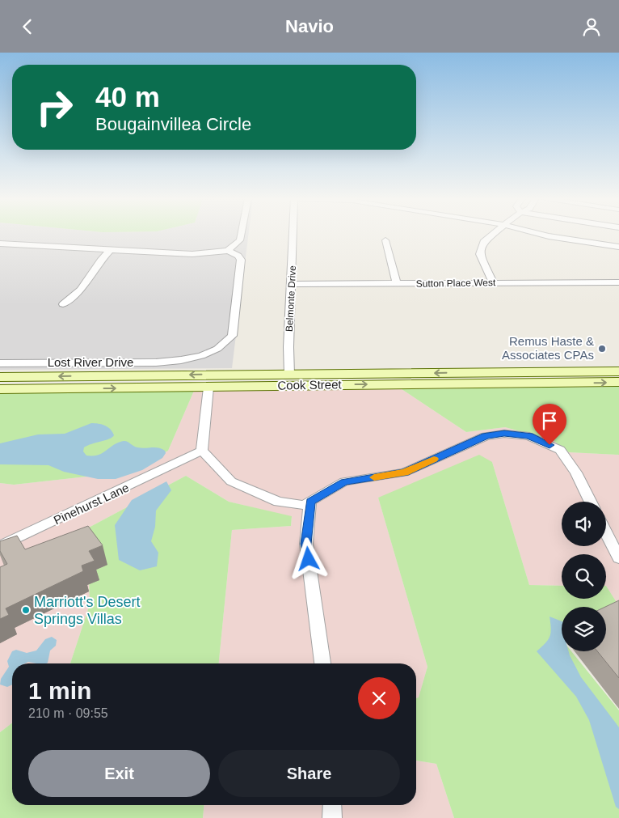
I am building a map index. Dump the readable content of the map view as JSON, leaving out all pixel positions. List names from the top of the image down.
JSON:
{
  "streets": {
    "main road": ["Cook Street"],
    "street": [
      "Sutton Place West",
      "Belmonte Drive",
      "Lost River Drive",
      "Pinehurst Lane"
    ]
  },
  "crossings": [
    ["Sutton Place West", "Belmonte Drive"],
    ["Belmonte Drive", "Cook Street"]
  ],
  "places": ["Remus Haste & Associates CPAs", "Marriott's Desert Springs Villas"],
  "page": {
    "header": "Navio",
    "turn": ["40 m", "Bougainvillea Circle"],
    "heading": ["1 min", "210 m · 09:55"],
    "buttons": ["Exit", "Share"]
  }
}
